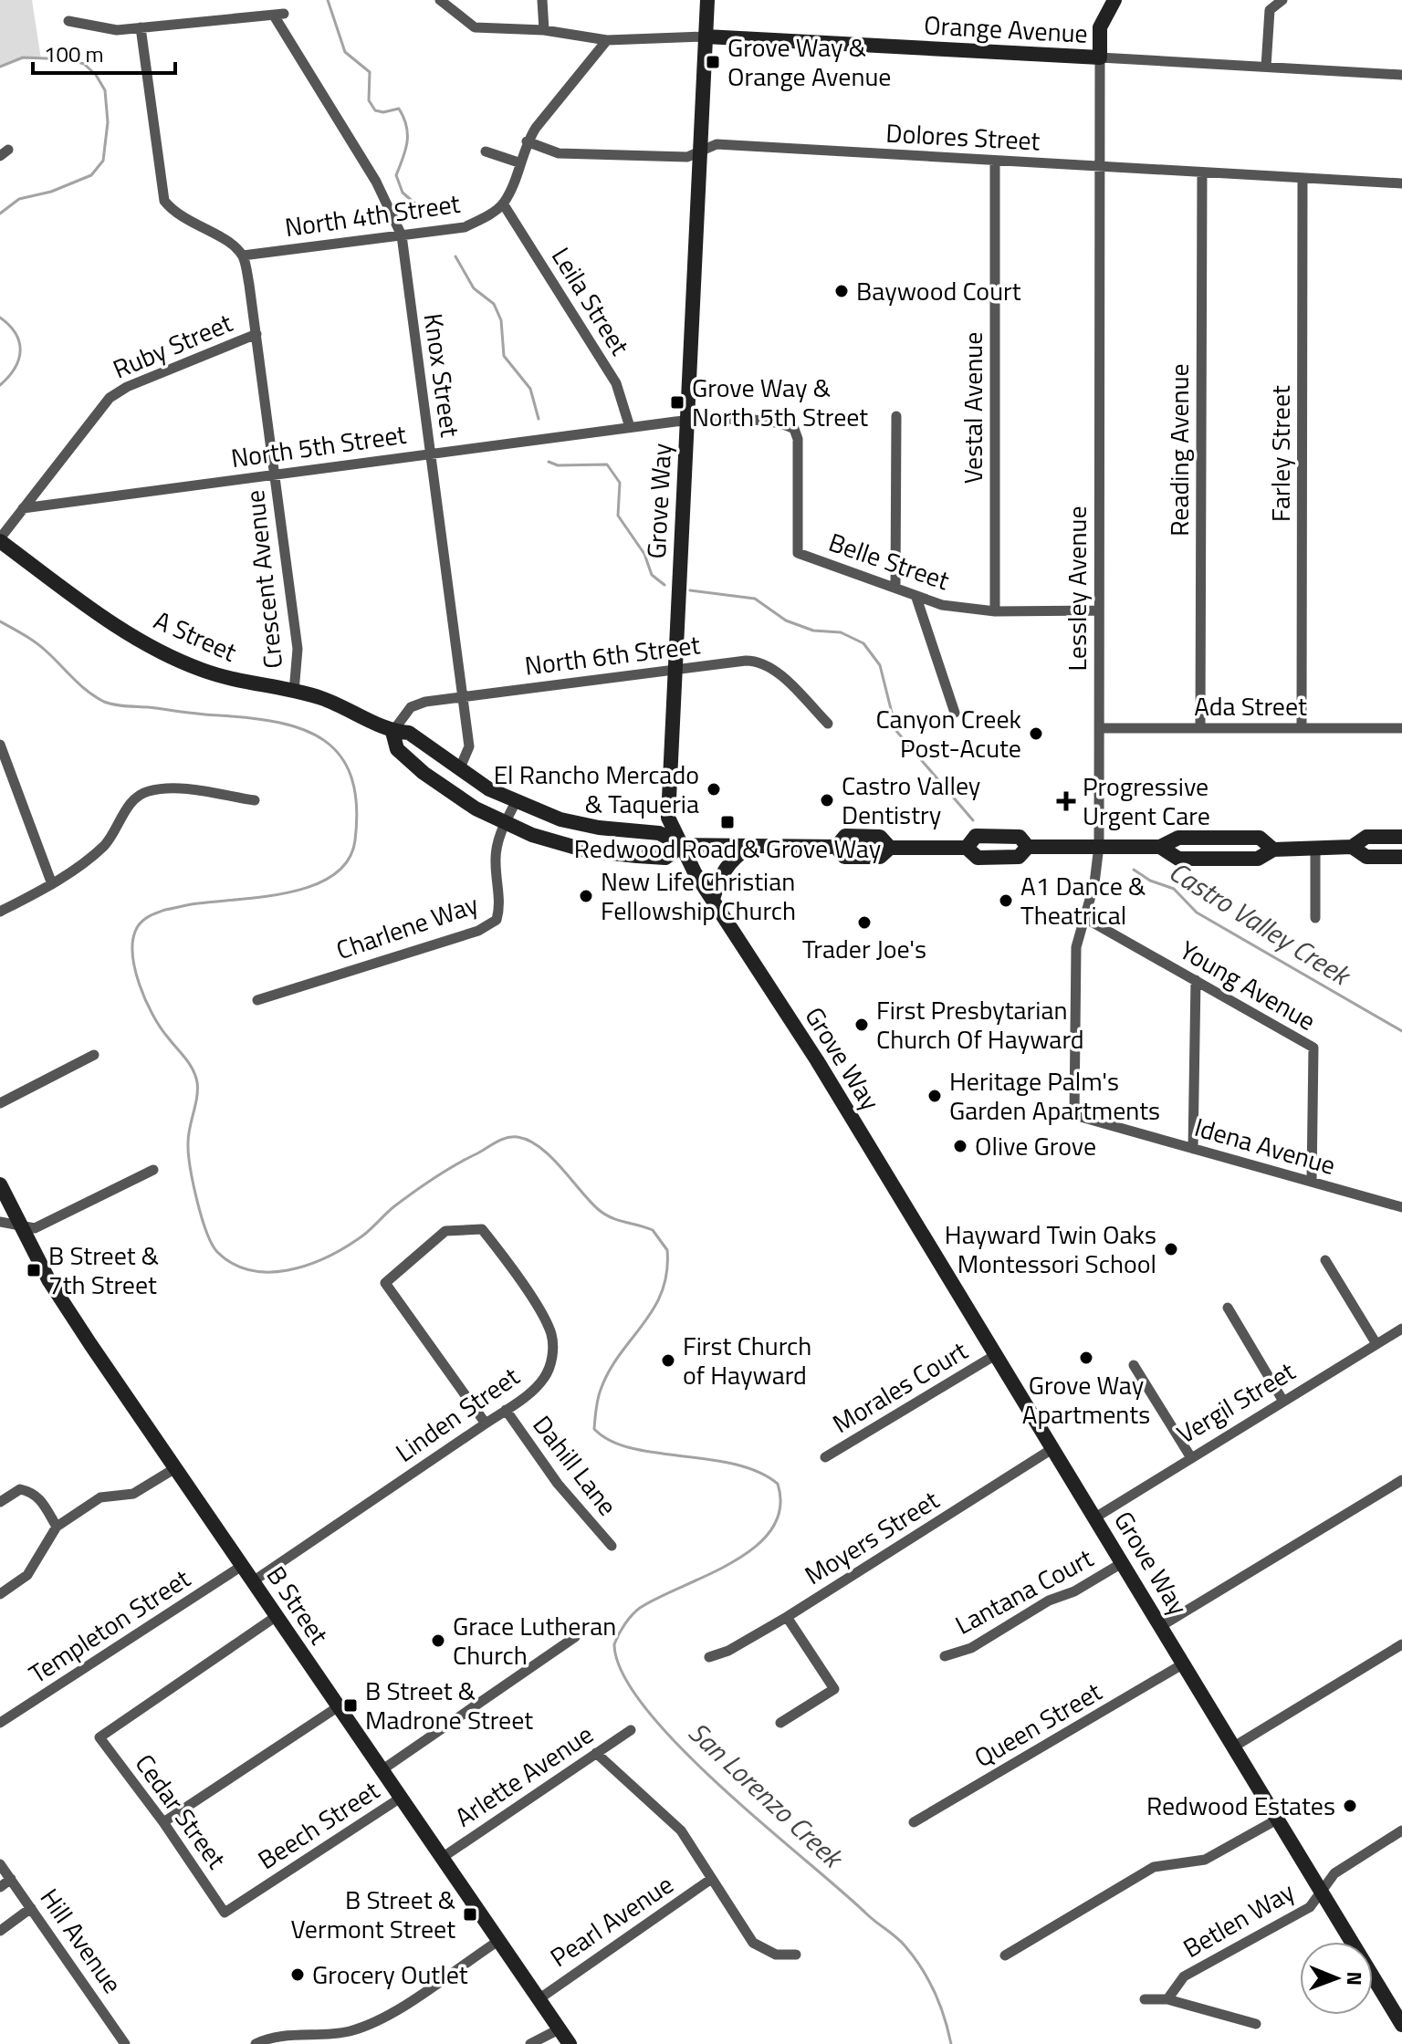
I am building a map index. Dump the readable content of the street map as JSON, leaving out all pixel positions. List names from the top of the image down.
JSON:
{
  "streets": {
    "main road": [
      "Orange Avenue",
      "Grove Way",
      "A Street",
      "B Street"
    ],
    "street": [
      "Dolores Street",
      "North 4th Street",
      "Leila Street",
      "Ruby Street",
      "Knox Street",
      "Vestal Avenue",
      "North 5th Street",
      "Reading Avenue",
      "Farley Street",
      "Belle Street",
      "Crescent Avenue",
      "Lessley Avenue",
      "North 6th Street",
      "Ada Street",
      "Charlene Way",
      "Young Avenue",
      "Idena Avenue",
      "Morales Court",
      "Vergil Street",
      "Linden Street",
      "Dahill Lane",
      "Moyers Street",
      "Lantana Court",
      "Templeton Street",
      "Queen Street",
      "Arlette Avenue",
      "Cedar Street",
      "Beech Street",
      "Betlen Way",
      "Pearl Avenue",
      "Hill Avenue"
    ]
  },
  "crossings": [
    ["Orange Avenue", "Grove Way"],
    ["Orange Avenue", "Lessley Avenue"],
    ["Dolores Street", "Vestal Avenue"],
    ["Dolores Street", "Reading Avenue"],
    ["Dolores Street", "Farley Street"],
    ["Dolores Street", "Grove Way"],
    ["Dolores Street", "Lessley Avenue"],
    ["North 4th Street", "Leila Street"],
    ["North 4th Street", "Knox Street"],
    ["North 4th Street", "Crescent Avenue"],
    ["Leila Street", "North 5th Street"],
    ["Ruby Street", "North 5th Street"],
    ["Ruby Street", "Crescent Avenue"],
    ["Ruby Street", "A Street"],
    ["Knox Street", "North 5th Street"],
    ["Knox Street", "A Street"],
    ["Knox Street", "North 6th Street"],
    ["Vestal Avenue", "Belle Street"],
    ["North 5th Street", "Grove Way"],
    ["North 5th Street", "Belle Street"],
    ["North 5th Street", "Crescent Avenue"],
    ["Reading Avenue", "Ada Street"],
    ["Farley Street", "Ada Street"],
    ["Grove Way", "A Street"],
    ["Grove Way", "North 6th Street"],
    ["Grove Way", "Morales Court"],
    ["Grove Way", "Vergil Street"],
    ["Grove Way", "Moyers Street"],
    ["Grove Way", "Lantana Court"],
    ["Grove Way", "Queen Street"],
    ["Grove Way", "Betlen Way"],
    ["Belle Street", "Lessley Avenue"],
    ["Crescent Avenue", "A Street"],
    ["Lessley Avenue", "Ada Street"],
    ["Lessley Avenue", "Young Avenue"],
    ["Lessley Avenue", "Idena Avenue"],
    ["A Street", "North 6th Street"],
    ["A Street", "Charlene Way"],
    ["Young Avenue", "Idena Avenue"],
    ["Linden Street", "Dahill Lane"],
    ["Linden Street", "B Street"],
    ["B Street", "Templeton Street"],
    ["B Street", "Arlette Avenue"],
    ["B Street", "Cedar Street"],
    ["B Street", "Beech Street"],
    ["B Street", "Pearl Avenue"],
    ["Cedar Street", "Beech Street"]
  ],
  "water": ["Castro Valley Creek", "San Lorenzo Creek"],
  "places": {
    "transit": [
      "Grove Way & Orange Avenue",
      "Grove Way & North 5th Street",
      "Redwood Road & Grove Way",
      "B Street & 7th Street",
      "B Street & Madrone Street",
      "B Street & Vermont Street"
    ],
    "other": [
      "Baywood Court",
      "Canyon Creek Post-Acute",
      "El Rancho Mercado & Taqueria",
      "Castro Valley Dentistry",
      "New Life Christian Fellowship Church",
      "A1 Dance & Theatrical",
      "Trader Joe's",
      "First Presbytarian Church Of Hayward",
      "Heritage Palm's Garden Apartments",
      "Olive Grove",
      "Hayward Twin Oaks Montessori School",
      "Grove Way Apartments",
      "First Church of Hayward",
      "Grace Lutheran Church",
      "Redwood Estates",
      "Grocery Outlet"
    ],
    "health": ["Progressive Urgent Care"]
  },
  "scale_bar": "100 m",
  "north": "right"
}
